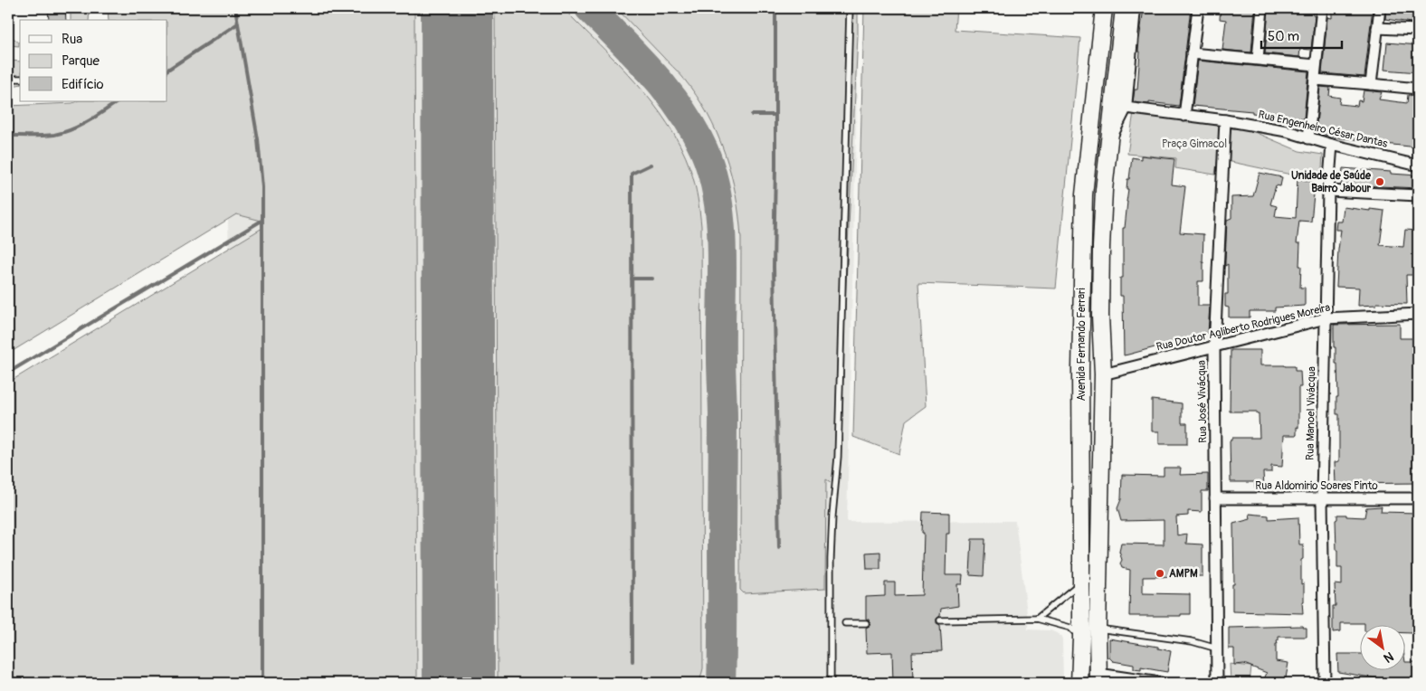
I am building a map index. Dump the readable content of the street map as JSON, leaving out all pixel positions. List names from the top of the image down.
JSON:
{
  "streets": {
    "main road": ["Avenida Fernando Ferrari"],
    "street": [
      "Rua Engenheiro César Dantas",
      "Rua Doutor Agliberto Rodrigues Moreira",
      "Rua José Vivácqua",
      "Rua Manoel Vivácqua",
      "Rua Aldomirio Soares Pinto"
    ]
  },
  "crossings": [
    ["Rua Engenheiro César Dantas", "Avenida Fernando Ferrari"],
    ["Rua Engenheiro César Dantas", "Rua José Vivácqua"],
    ["Rua Engenheiro César Dantas", "Rua Manoel Vivácqua"],
    ["Rua Doutor Agliberto Rodrigues Moreira", "Avenida Fernando Ferrari"],
    ["Rua Doutor Agliberto Rodrigues Moreira", "Rua José Vivácqua"],
    ["Rua Doutor Agliberto Rodrigues Moreira", "Rua Manoel Vivácqua"],
    ["Rua José Vivácqua", "Rua Aldomirio Soares Pinto"],
    ["Rua Manoel Vivácqua", "Rua Aldomirio Soares Pinto"]
  ],
  "parks": ["Praça Gimacol"],
  "places": ["Unidade de Saúde Bairro Jabour", "AMPM"],
  "legend": ["Rua", "Parque", "Edifício"],
  "scale_bar": "50 m",
  "north": "bottom right"
}
